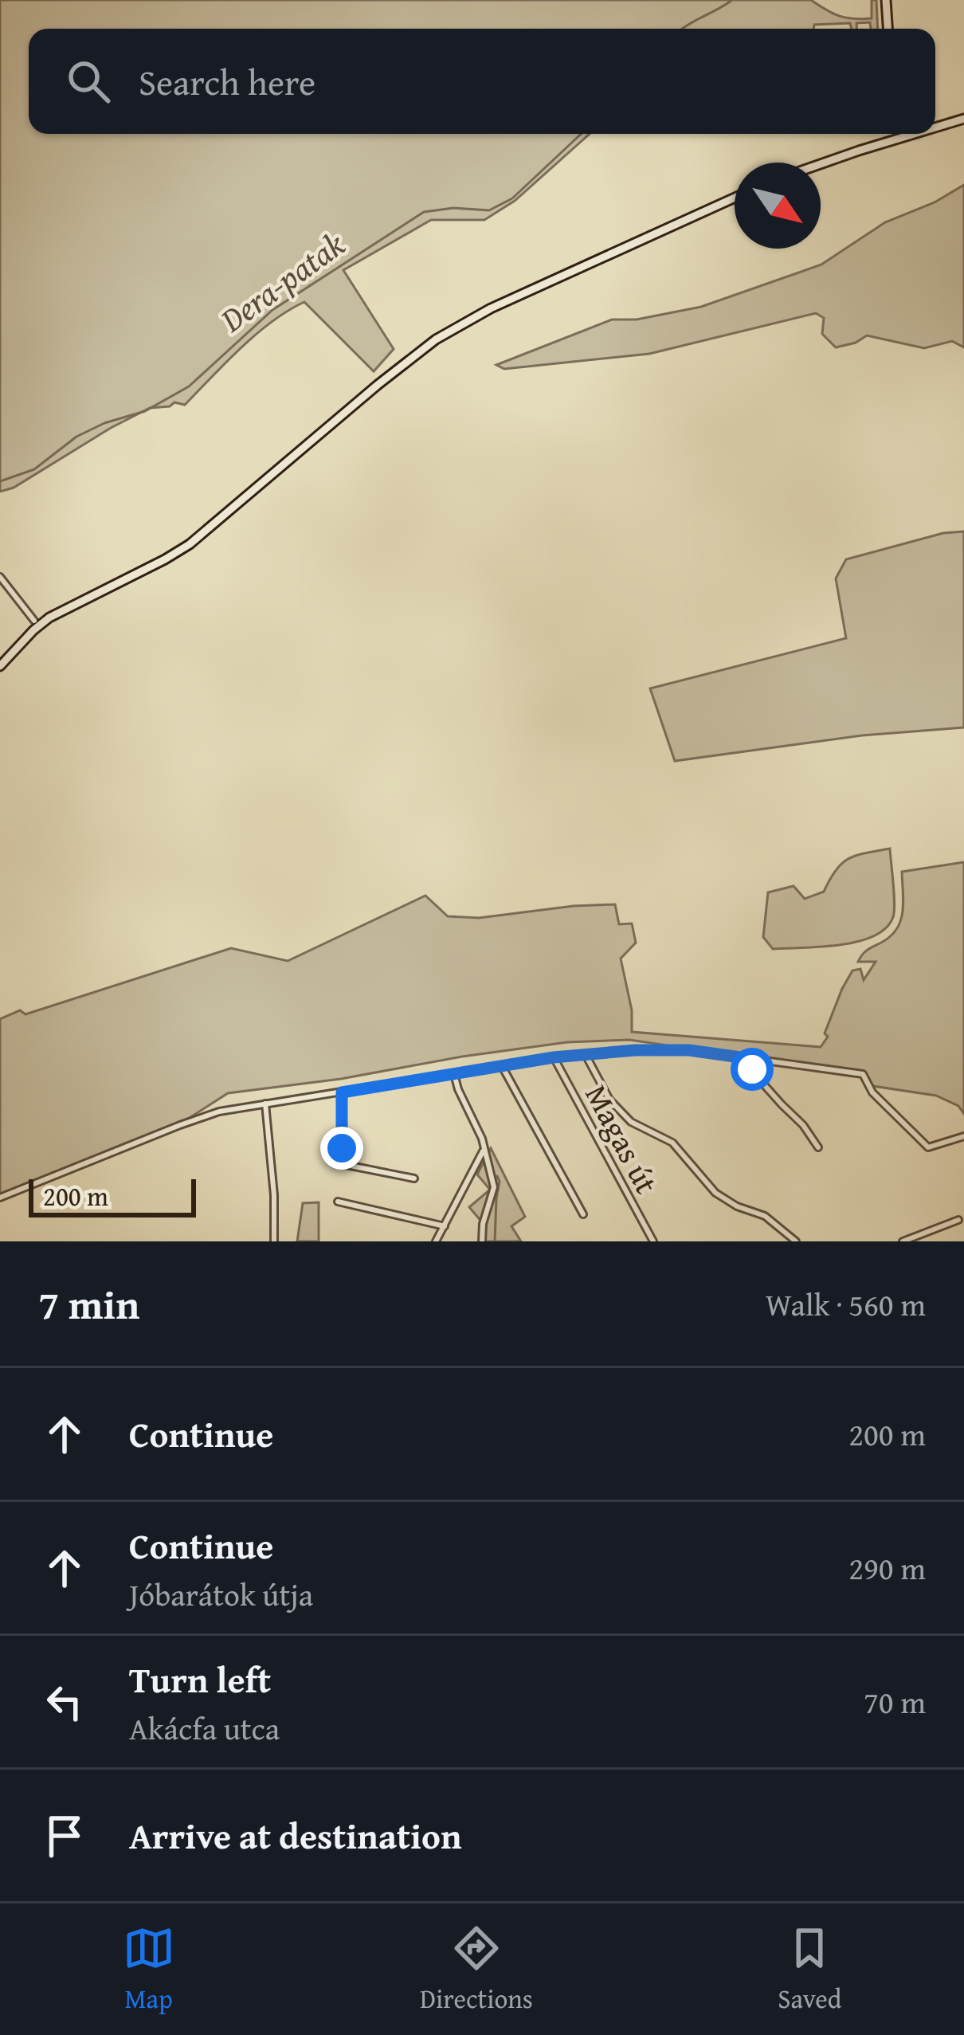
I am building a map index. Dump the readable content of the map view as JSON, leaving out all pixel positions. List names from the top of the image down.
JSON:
{
  "streets": {
    "street": ["Magas út"]
  },
  "water": ["Dera-patak"],
  "scale_bar": "200 m",
  "north": "bottom right",
  "page": {
    "search": "Search here",
    "scale": "200 m",
    "heading": ["7 min", "Walk · 560 m"],
    "list": [
      ["Continue", "200 m"],
      ["Continue", "Jóbarátok útja", "290 m"],
      ["Turn left", "Akácfa utca", "70 m"],
      "Arrive at destination"
    ],
    "nav": ["Map", "Directions", "Saved"]
  }
}
